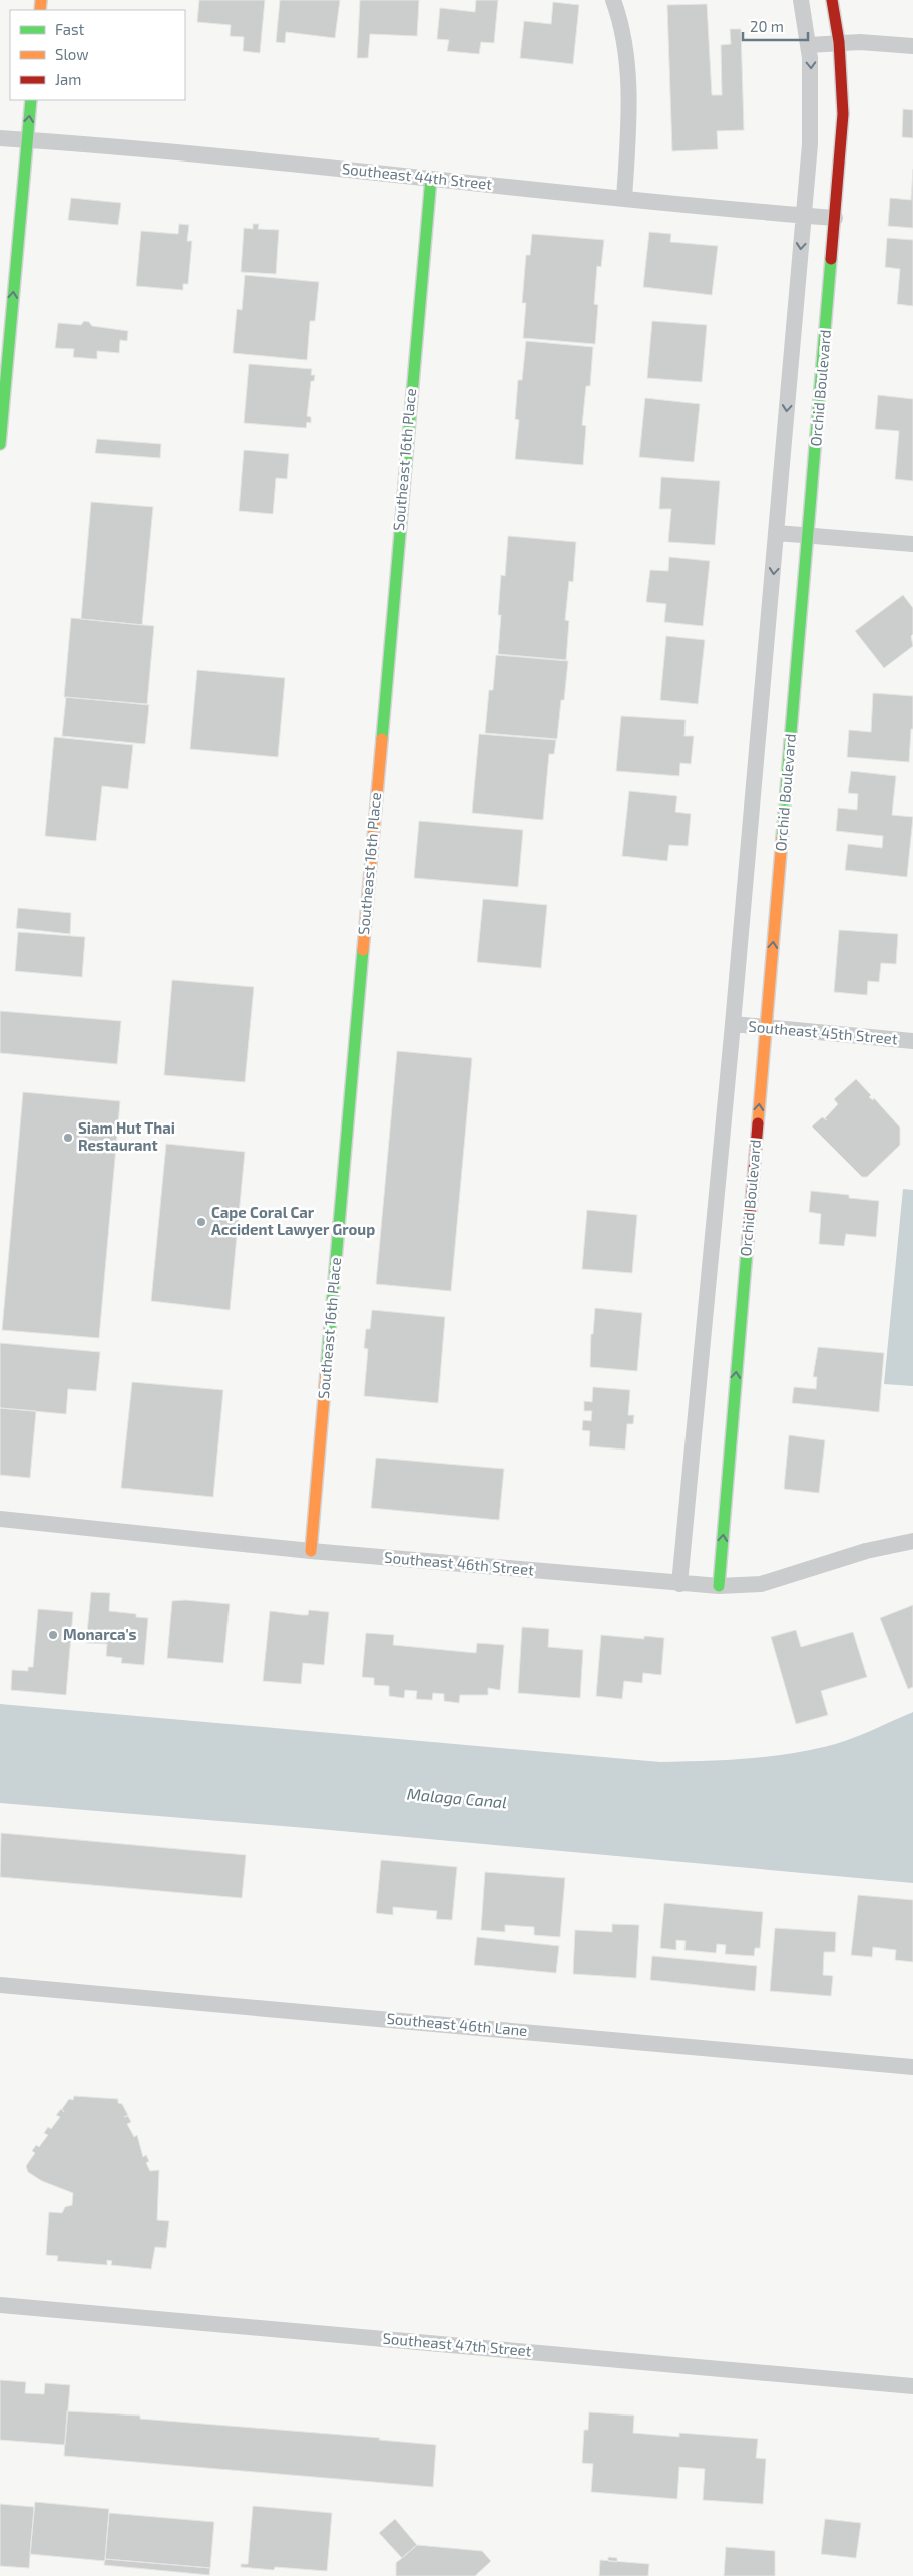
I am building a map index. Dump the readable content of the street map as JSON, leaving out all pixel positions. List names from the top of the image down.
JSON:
{
  "streets": {
    "street": [
      "Southeast 44th Street",
      "Orchid Boulevard",
      "Southeast 16th Place",
      "Southeast 45th Street",
      "Southeast 46th Street",
      "Southeast 46th Lane",
      "Southeast 47th Street"
    ]
  },
  "crossings": [
    ["Southeast 44th Street", "Orchid Boulevard"],
    ["Southeast 44th Street", "Southeast 16th Place"],
    ["Orchid Boulevard", "Southeast 45th Street"],
    ["Orchid Boulevard", "Southeast 46th Street"],
    ["Southeast 16th Place", "Southeast 46th Street"]
  ],
  "water": ["Malaga Canal"],
  "places": ["Siam Hut Thai Restaurant", "Cape Coral Car Accident Lawyer Group", "Monarca's"],
  "legend": ["Fast", "Slow", "Jam"],
  "scale_bar": "20 m"
}
